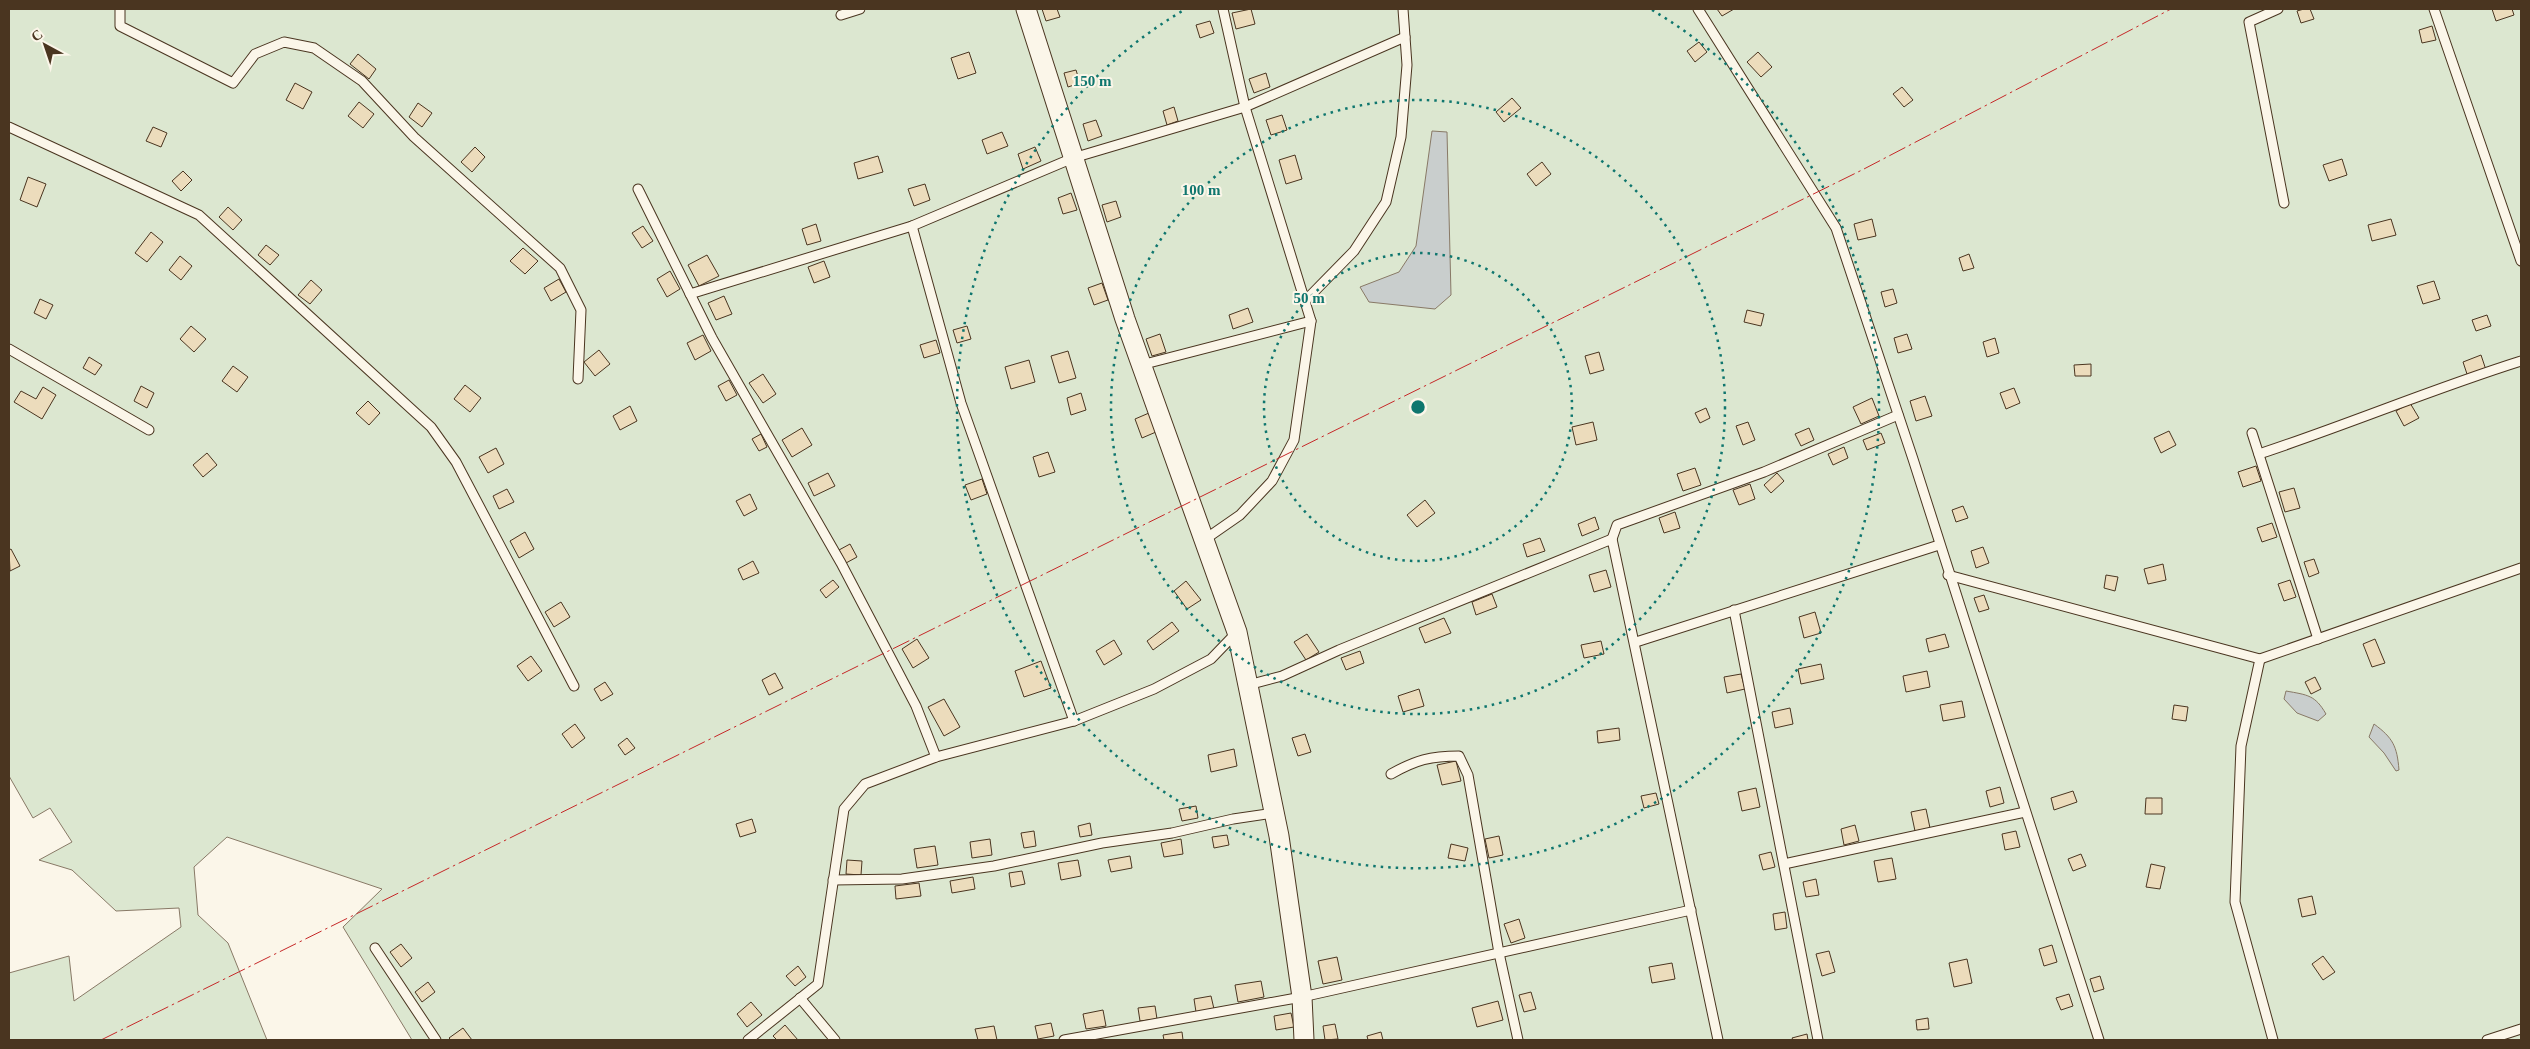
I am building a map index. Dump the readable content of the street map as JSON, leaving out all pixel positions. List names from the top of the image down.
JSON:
{
  "north": "top left",
  "rings": ["150 m", "100 m", "50 m"]
}
